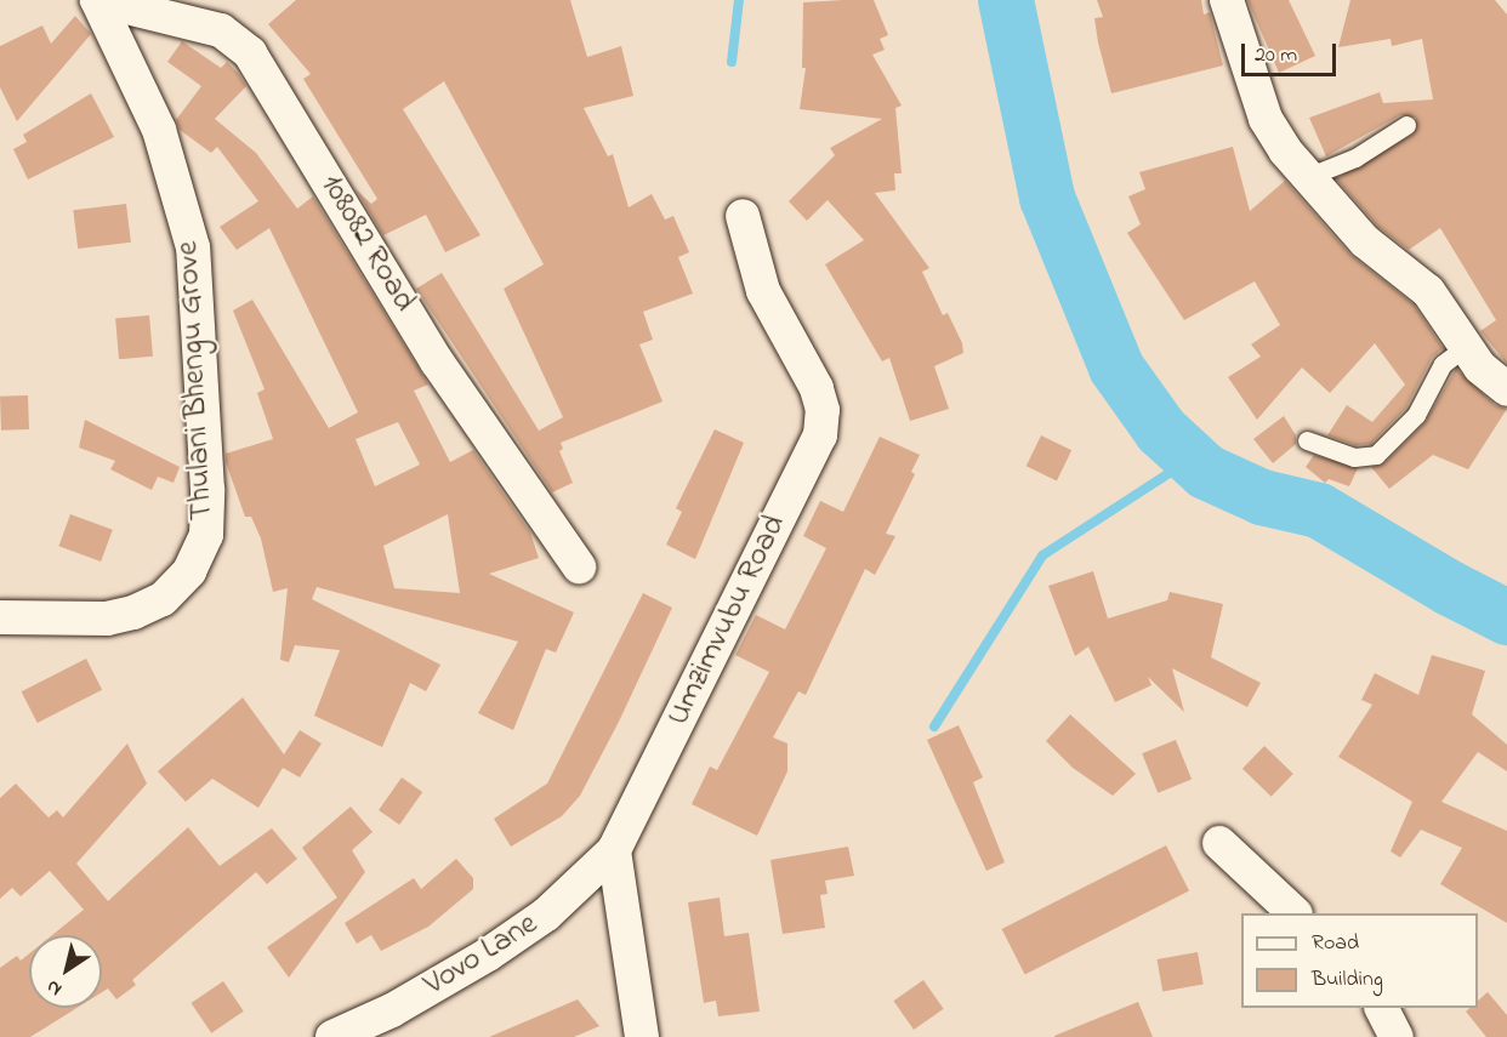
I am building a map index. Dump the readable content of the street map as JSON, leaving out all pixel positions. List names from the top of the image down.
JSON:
{
  "streets": {
    "street": [
      "108082 Road",
      "Thulani Bhengu Grove",
      "Umzimvubu Road",
      "Vovo Lane"
    ]
  },
  "crossings": [
    ["108082 Road", "Thulani Bhengu Grove"],
    ["Umzimvubu Road", "Vovo Lane"]
  ],
  "legend": ["Road", "Building"],
  "scale_bar": "20 m",
  "north": "bottom left"
}
